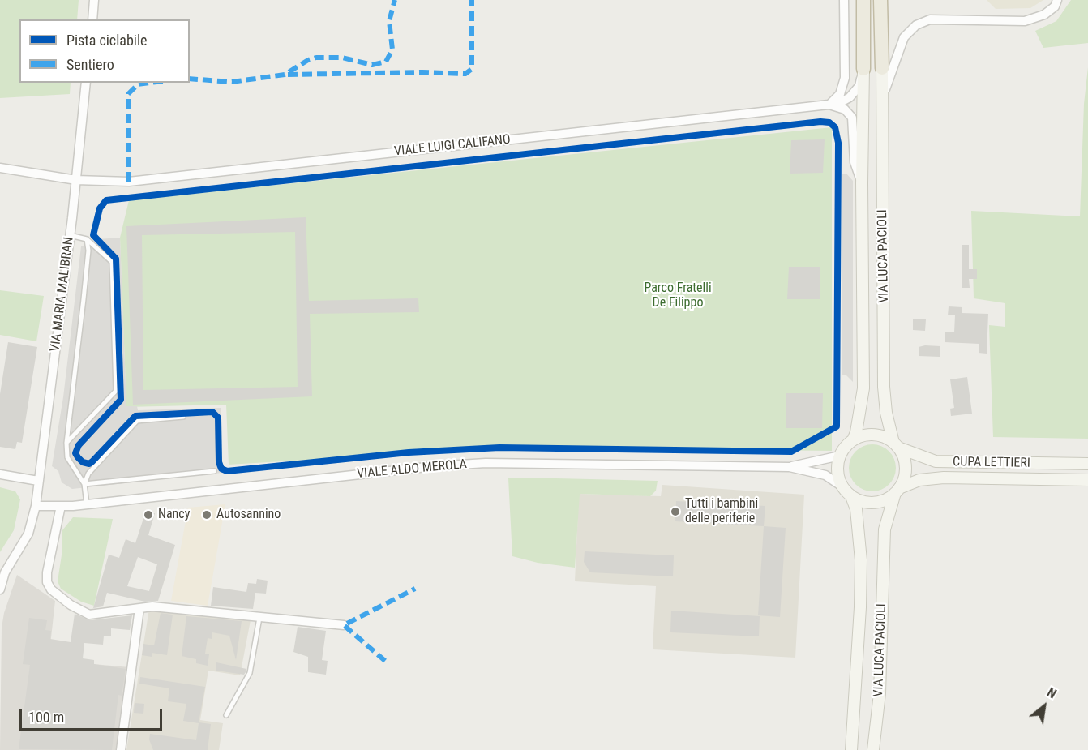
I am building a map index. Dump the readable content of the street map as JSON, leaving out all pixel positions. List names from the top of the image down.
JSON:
{
  "streets": {
    "main road": ["VIA LUCA PACIOLI", "CUPA LETTIERI"],
    "street": ["VIALE LUIGI CALIFANO", "VIA MARIA MALIBRAN", "VIALE ALDO MEROLA"]
  },
  "crossings": [
    ["VIALE LUIGI CALIFANO", "VIA LUCA PACIOLI"],
    ["VIALE LUIGI CALIFANO", "VIA MARIA MALIBRAN"],
    ["VIA LUCA PACIOLI", "CUPA LETTIERI"],
    ["VIA LUCA PACIOLI", "VIALE ALDO MEROLA"],
    ["VIA MARIA MALIBRAN", "VIALE ALDO MEROLA"],
    ["CUPA LETTIERI", "VIALE ALDO MEROLA"]
  ],
  "parks": ["Parco Fratelli De Filippo"],
  "places": ["Tutti i bambini delle periferie", "Nancy", "Autosannino"],
  "legend": ["Pista ciclabile", "Sentiero"],
  "scale_bar": "100 m",
  "north": "top right"
}
